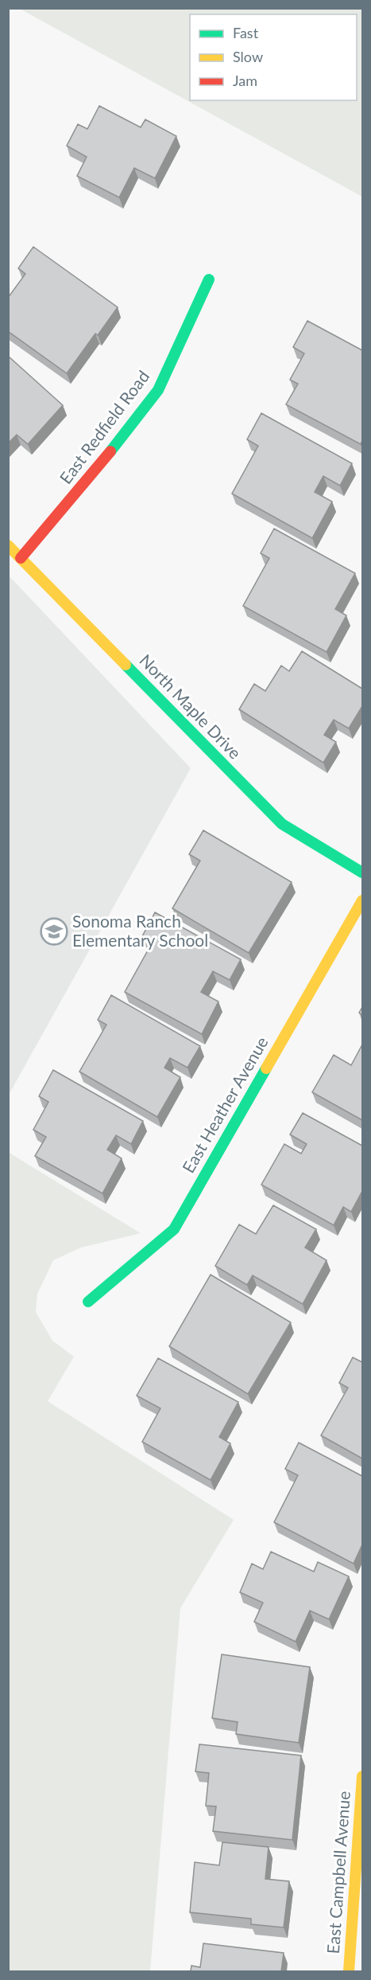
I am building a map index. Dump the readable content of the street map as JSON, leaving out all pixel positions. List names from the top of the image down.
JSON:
{
  "streets": {
    "street": [
      "East Redfield Road",
      "North Maple Drive",
      "East Heather Avenue",
      "East Campbell Avenue"
    ]
  },
  "crossings": [
    ["East Redfield Road", "North Maple Drive"]
  ],
  "places": {
    "school or university": ["Sonoma Ranch Elementary School"]
  },
  "legend": ["Fast", "Slow", "Jam"]
}
